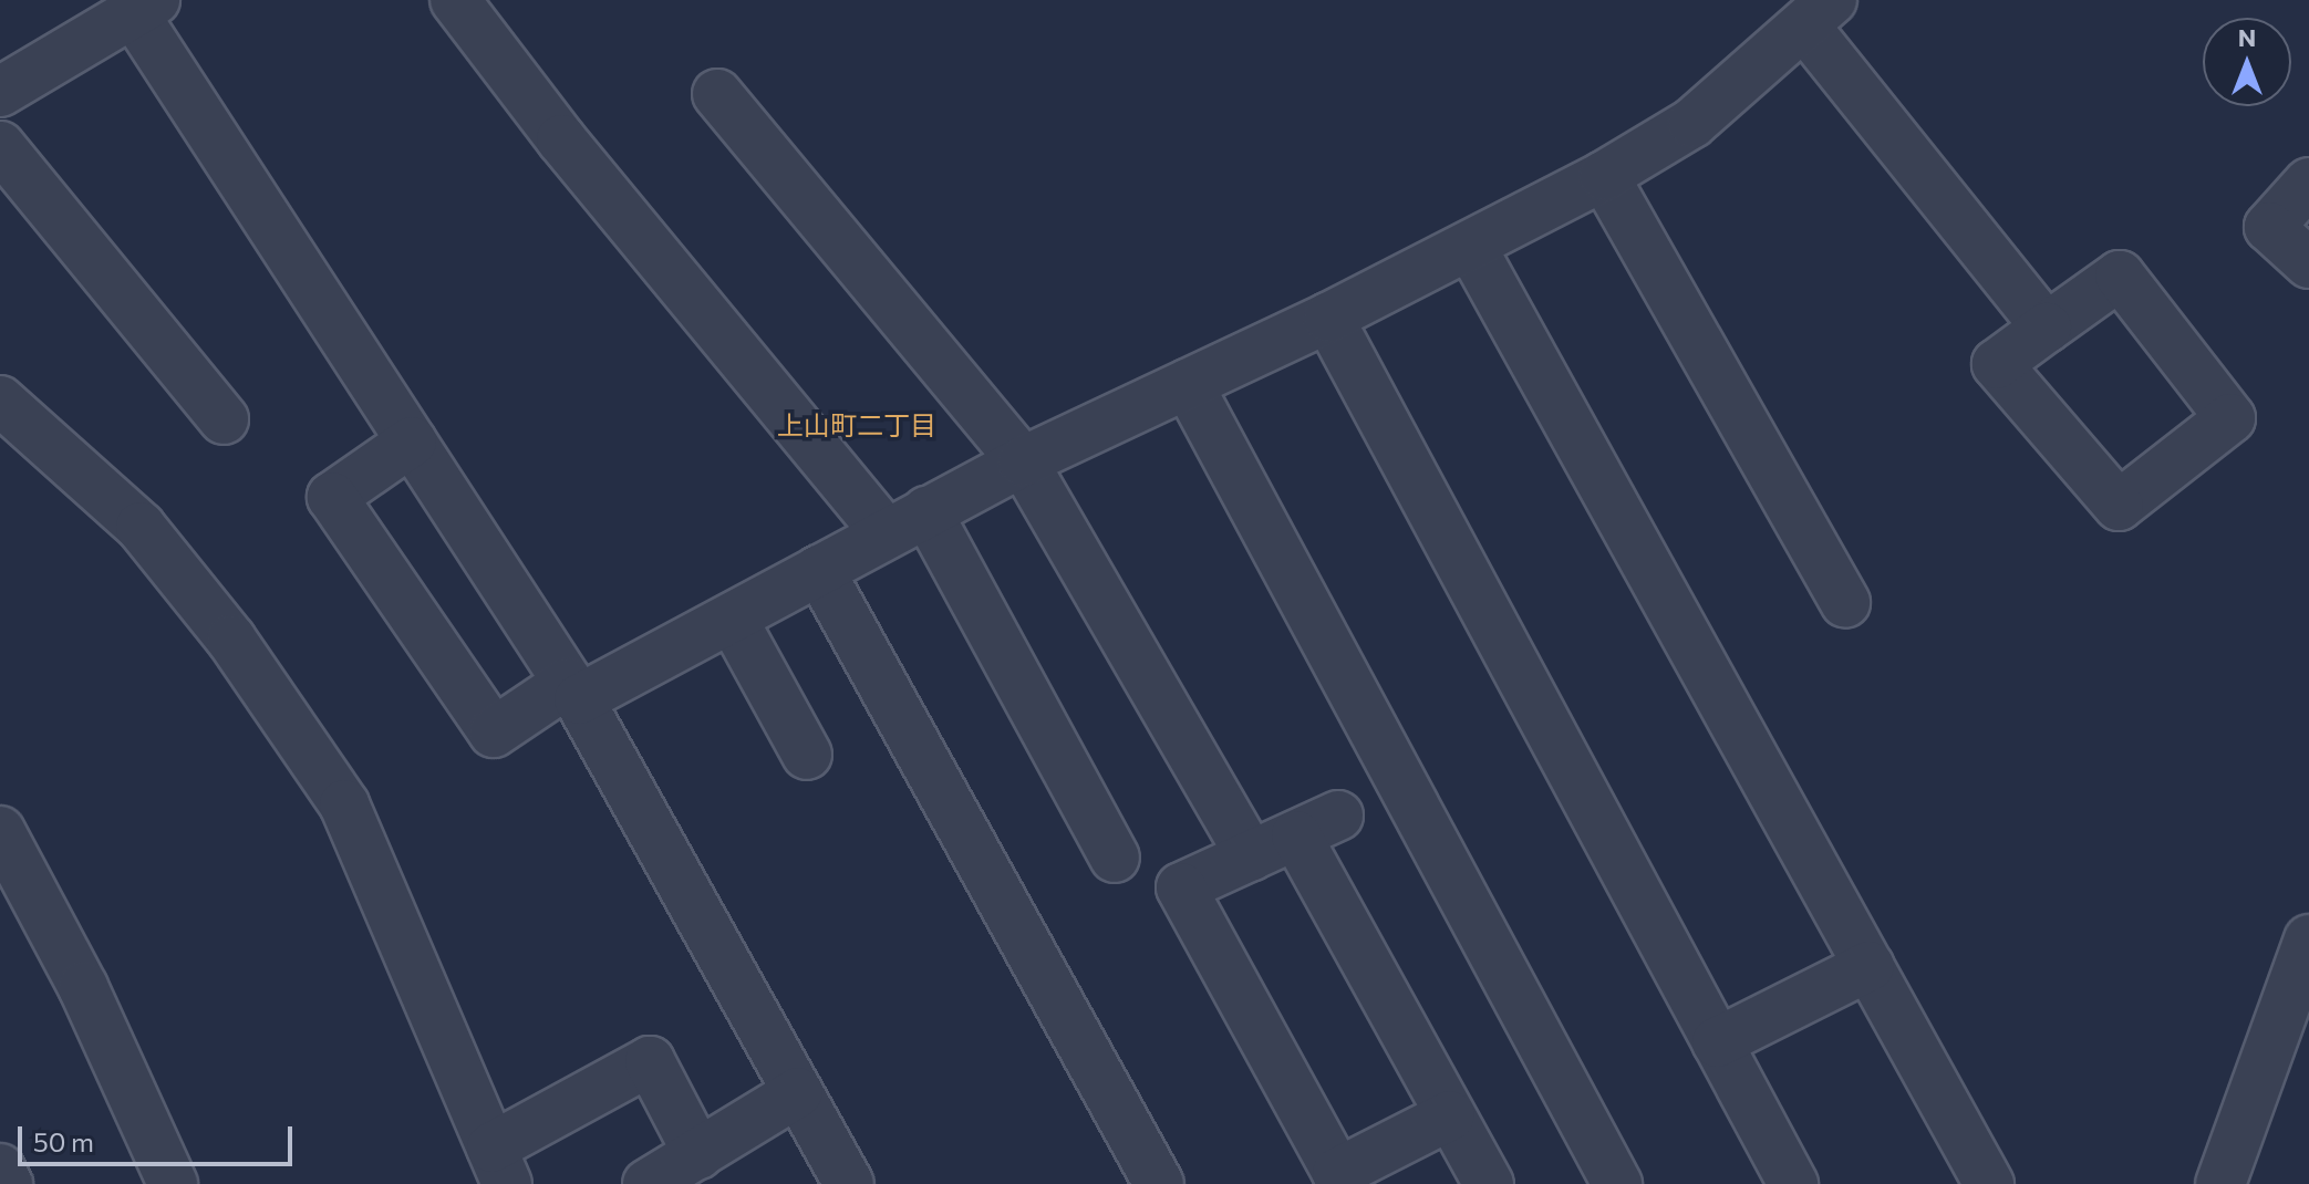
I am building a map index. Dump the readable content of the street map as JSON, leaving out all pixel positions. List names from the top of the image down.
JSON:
{
  "districts": ["上山町二丁目"],
  "scale_bar": "50 m",
  "north": "top"
}
